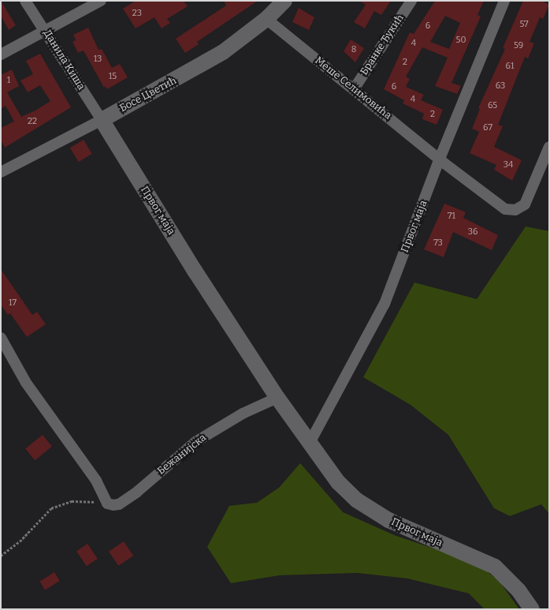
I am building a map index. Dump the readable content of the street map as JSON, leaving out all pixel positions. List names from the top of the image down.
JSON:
{
  "streets": {
    "street": [
      "Бранке Ђукић",
      "Данила Киша",
      "Меше Селимовића",
      "Босе Цветић",
      "Првог маја",
      "Бежанијска"
    ]
  },
  "crossings": [
    ["Бранке Ђукић", "Меше Селимовића"],
    ["Данила Киша", "Босе Цветић"],
    ["Данила Киша", "Првог маја"],
    ["Меше Селимовића", "Босе Цветић"],
    ["Меше Селимовића", "Првог маја"],
    ["Босе Цветић", "Првог маја"],
    ["Првог маја", "Бежанијска"]
  ],
  "house_numbers": [
    "23",
    "57",
    "6",
    "50",
    "4",
    "59",
    "8",
    "13",
    "2",
    "61",
    "15",
    "1",
    "63",
    "6",
    "4",
    "65",
    "2",
    "22",
    "67",
    "34",
    "71",
    "36",
    "73",
    "17"
  ]
}
